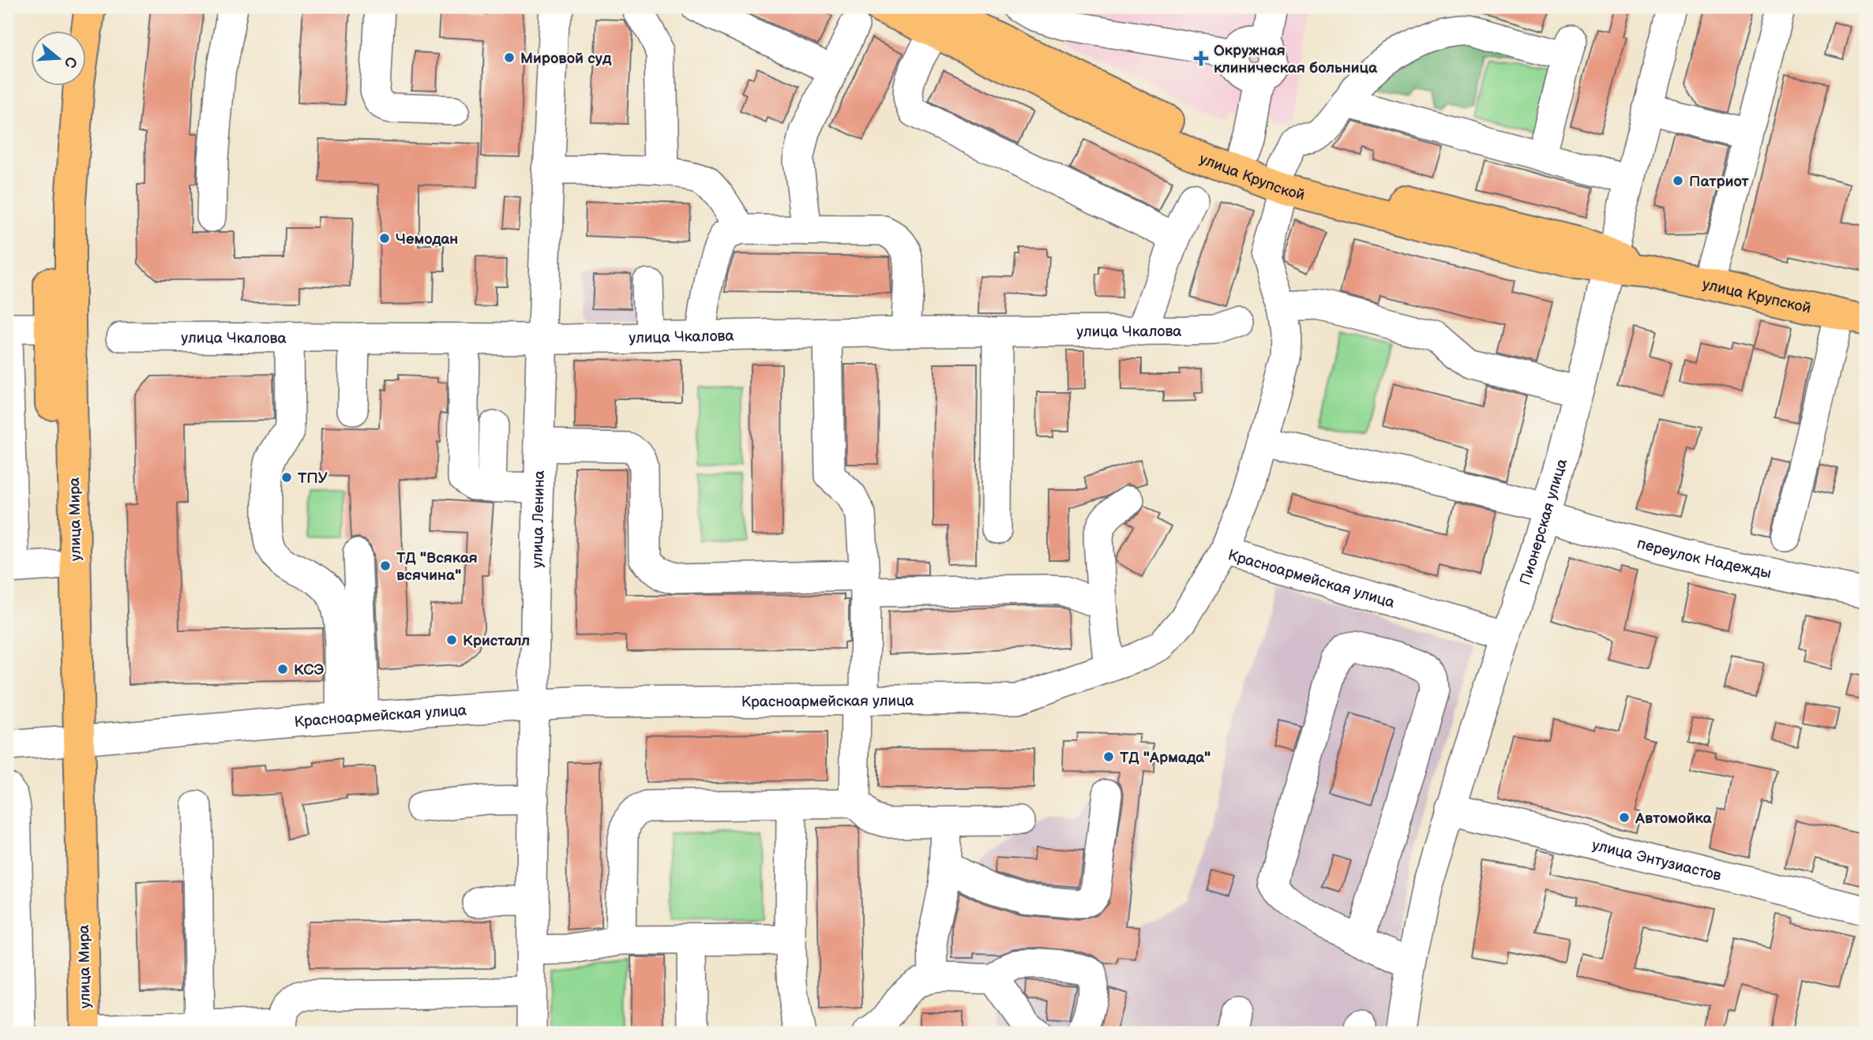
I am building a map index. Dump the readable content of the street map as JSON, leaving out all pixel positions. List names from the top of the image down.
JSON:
{
  "streets": {
    "main road": ["улица Крупской", "улица Мира"],
    "street": [
      "улица Чкалова",
      "улица Ленина",
      "Пионерская улица",
      "переулок Надежды",
      "Красноармейская улица",
      "улица Энтузиастов"
    ]
  },
  "crossings": [
    ["улица Крупской", "Пионерская улица"],
    ["улица Чкалова", "улица Ленина"],
    ["улица Мира", "Красноармейская улица"],
    ["улица Ленина", "Красноармейская улица"],
    ["Пионерская улица", "переулок Надежды"],
    ["Пионерская улица", "Красноармейская улица"],
    ["Пионерская улица", "улица Энтузиастов"]
  ],
  "places": {
    "other": [
      "Мировой суд",
      "Патриот",
      "Чемодан",
      "ТПУ",
      "ТД \"Всякая всячина\"",
      "Кристалл",
      "КСЭ",
      "ТД \"Армада\"",
      "Автомойка"
    ],
    "health": ["Окружная клиническая больница"]
  },
  "north": "right"
}
